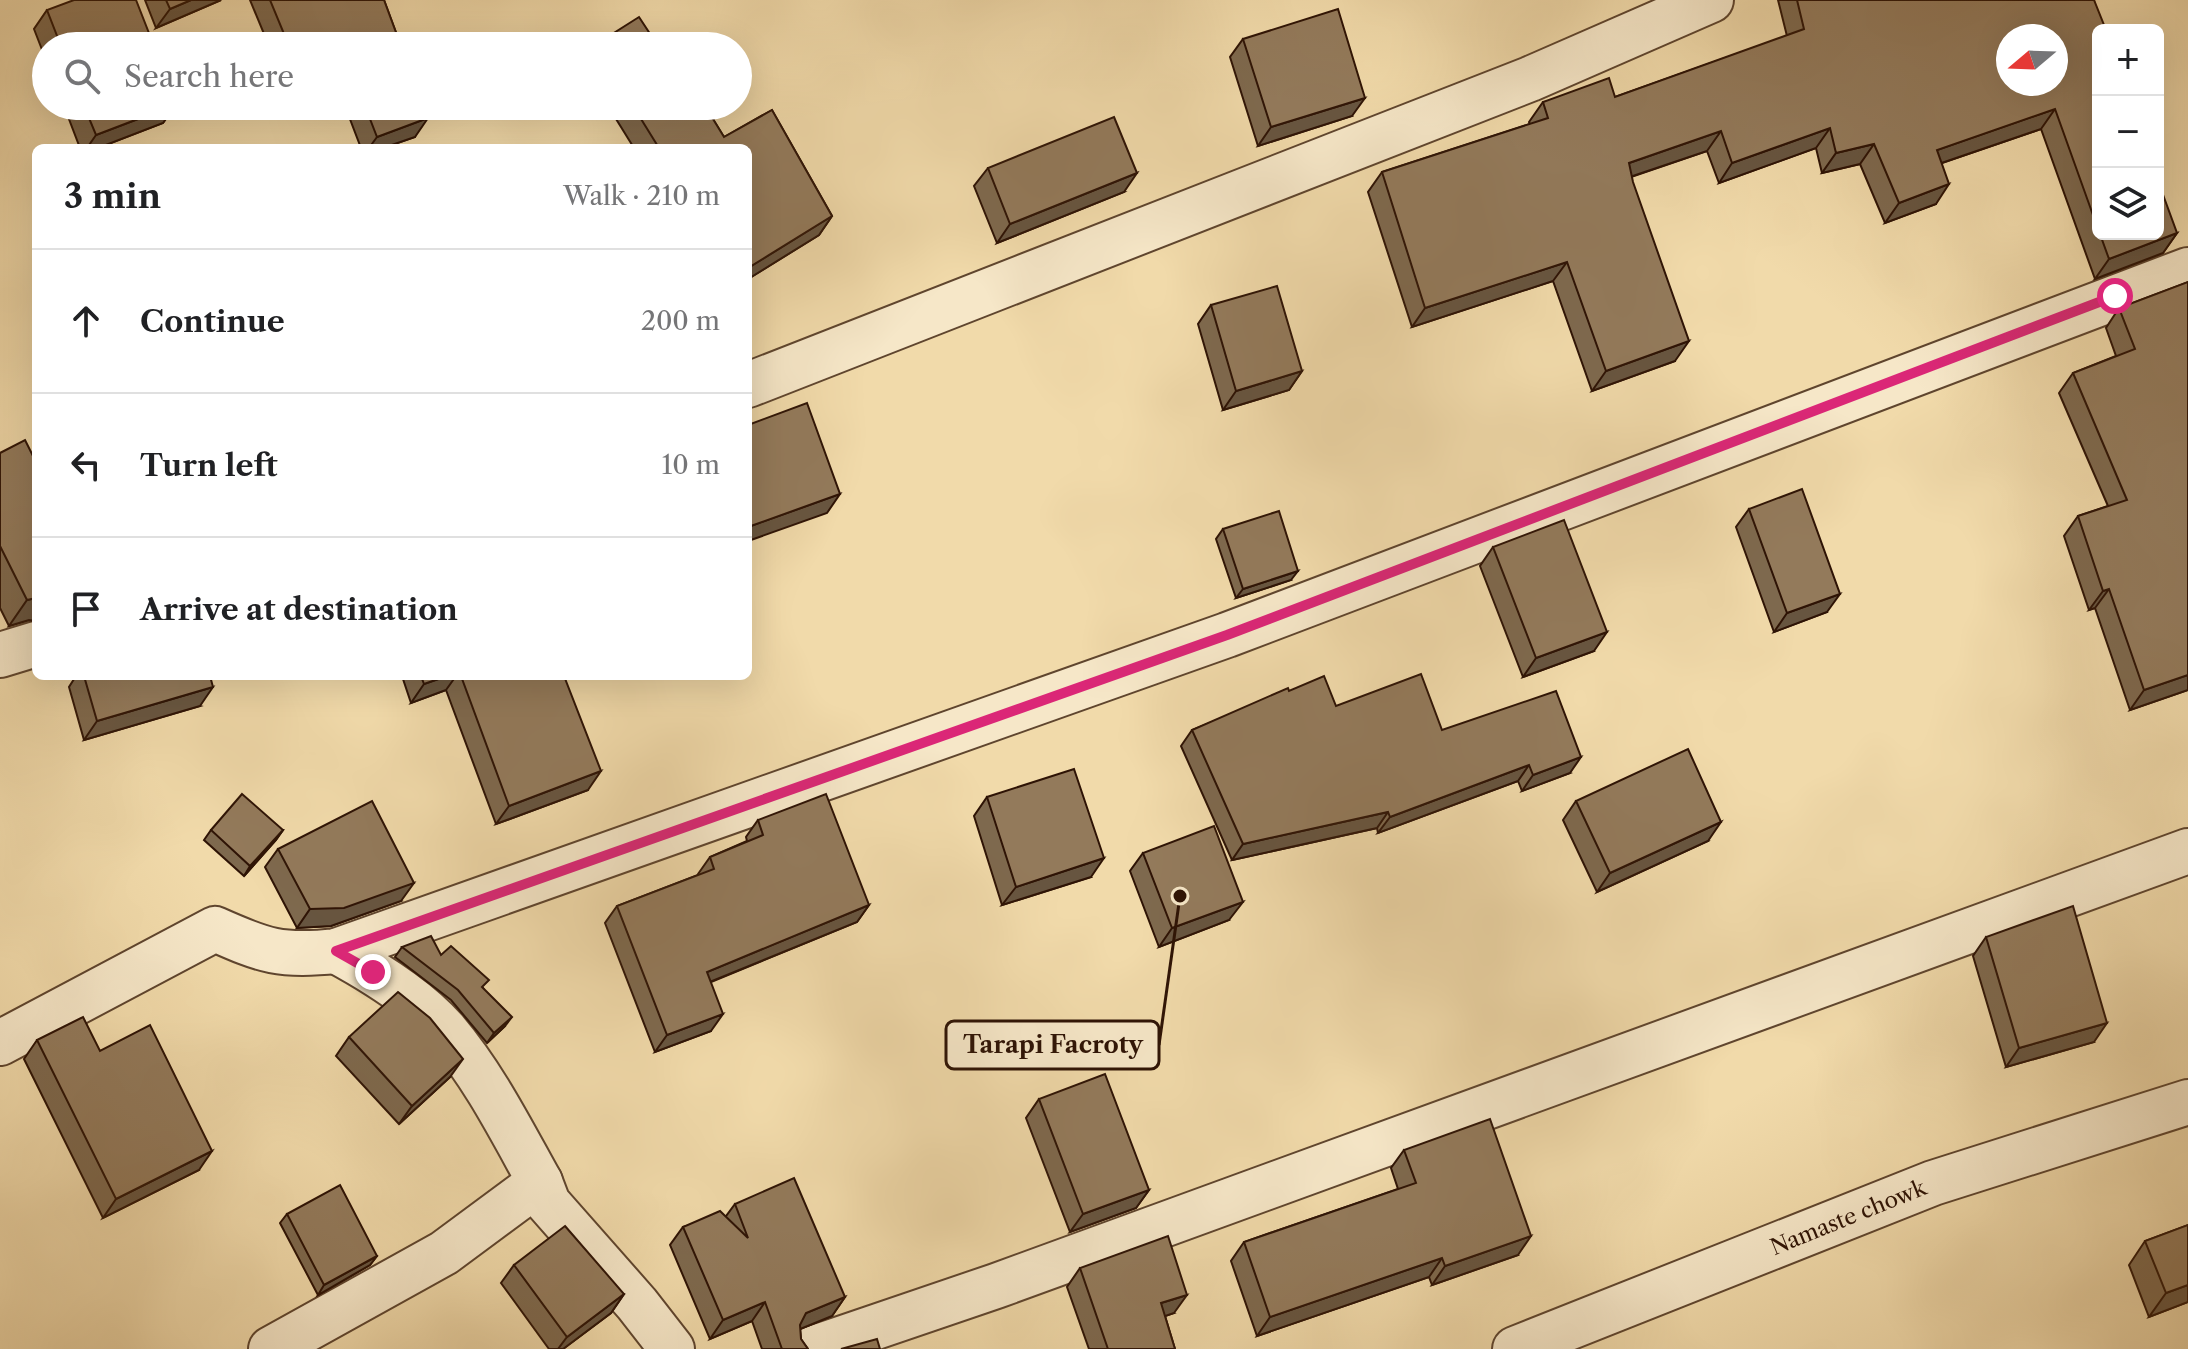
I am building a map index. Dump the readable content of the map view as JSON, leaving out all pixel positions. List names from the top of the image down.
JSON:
{
  "streets": {
    "street": ["Namaste chowk"]
  },
  "places": ["Tarapi Facroty"],
  "north": "left",
  "page": {
    "map_buttons": ["+", "−"],
    "search": "Search here",
    "heading": ["3 min", "Walk · 210 m"],
    "list": [
      ["Continue", "200 m"],
      ["Turn left", "10 m"],
      "Arrive at destination"
    ]
  }
}
